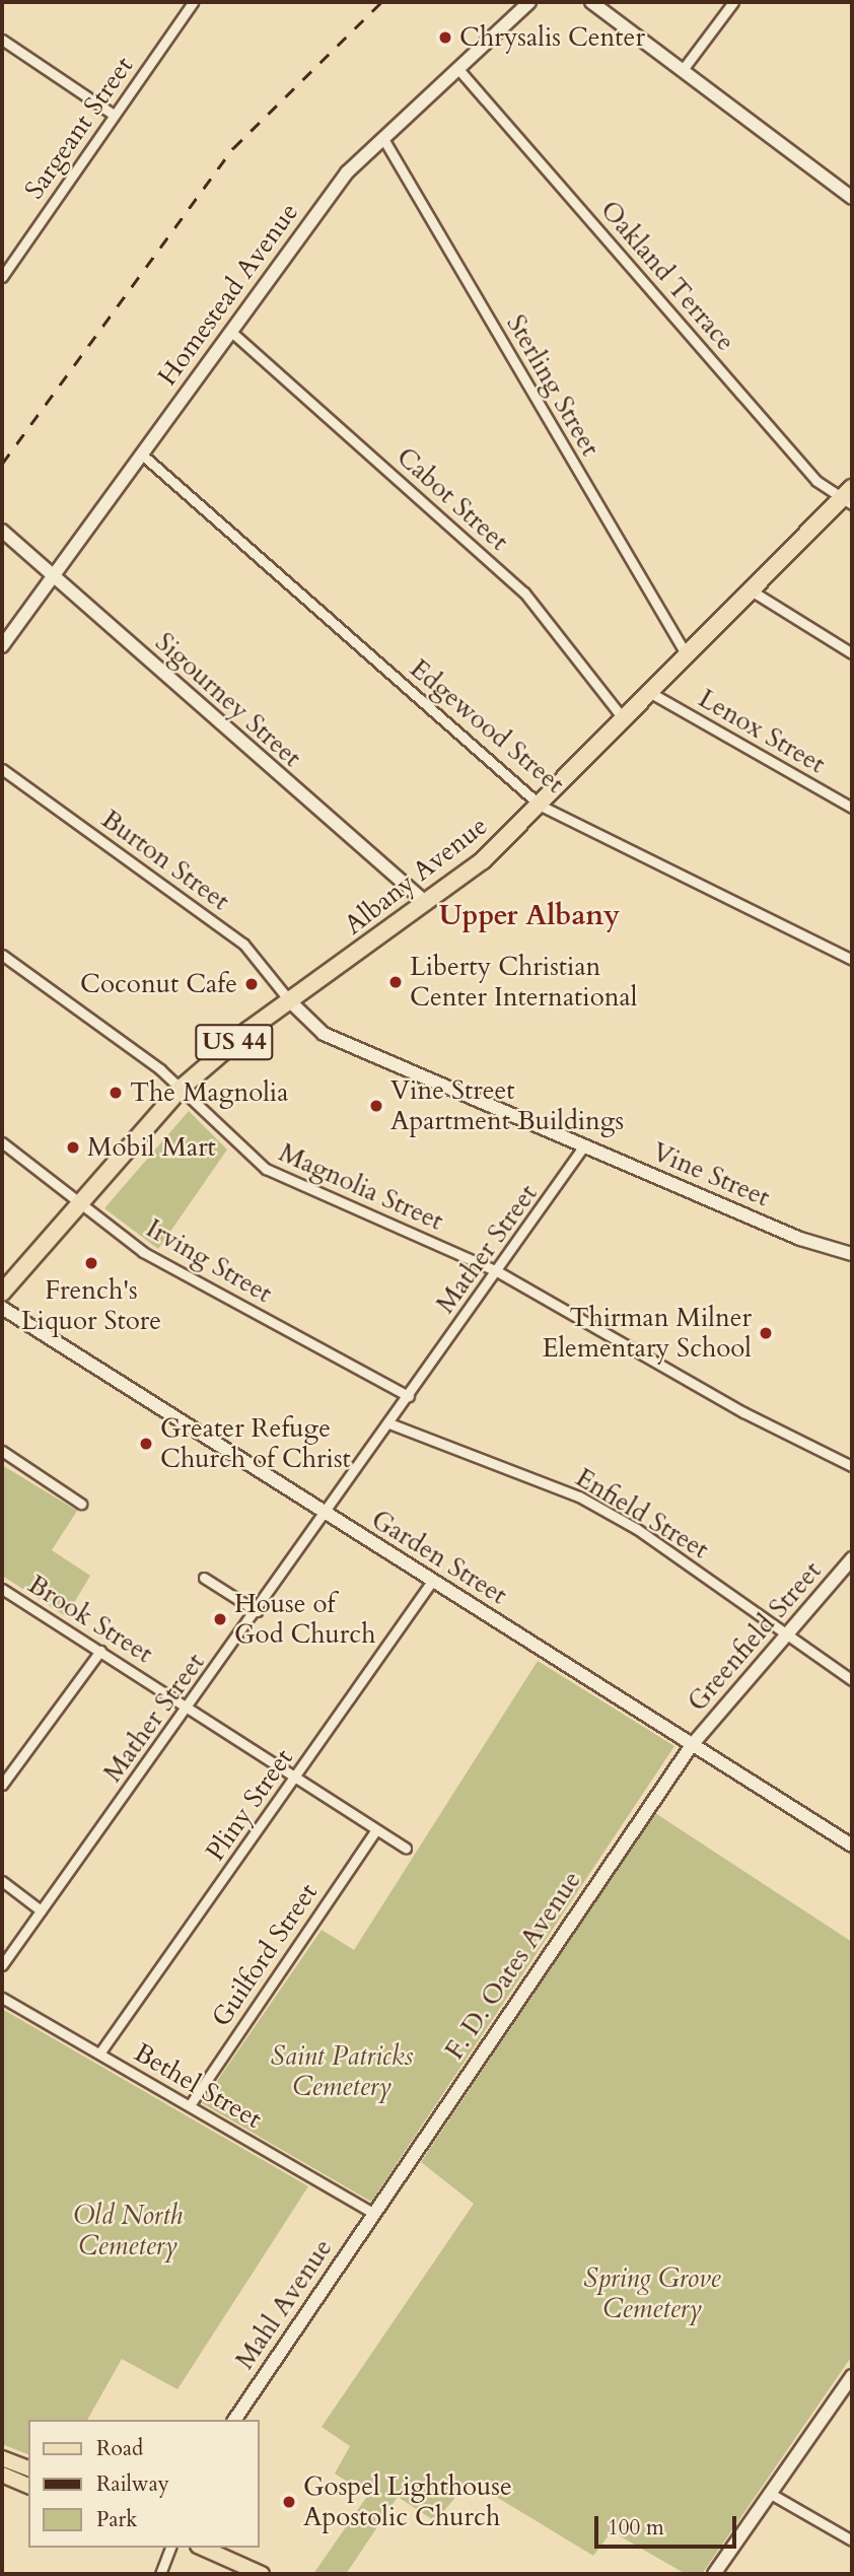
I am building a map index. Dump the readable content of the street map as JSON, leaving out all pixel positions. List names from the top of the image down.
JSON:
{
  "streets": {
    "highway": ["Albany Avenue", "US 44"],
    "street": [
      "Sargeant Street",
      "Oakland Terrace",
      "Homestead Avenue",
      "Sterling Street",
      "Cabot Street",
      "Sigourney Street",
      "Edgewood Street",
      "Lenox Street",
      "Burton Street",
      "Vine Street",
      "Magnolia Street",
      "Mather Street",
      "Irving Street",
      "Enfield Street",
      "Garden Street",
      "Brook Street",
      "Greenfield Street",
      "Pliny Street",
      "Guilford Street",
      "F. D. Oates Avenue",
      "Bethel Street",
      "Mahl Avenue"
    ]
  },
  "crossings": [
    ["Oakland Terrace", "Homestead Avenue"],
    ["Oakland Terrace", "Albany Avenue"],
    ["Homestead Avenue", "Sterling Street"],
    ["Homestead Avenue", "Cabot Street"],
    ["Homestead Avenue", "Sigourney Street"],
    ["Homestead Avenue", "Edgewood Street"],
    ["Sterling Street", "Albany Avenue"],
    ["Cabot Street", "Albany Avenue"],
    ["Sigourney Street", "Albany Avenue"],
    ["Edgewood Street", "Albany Avenue"],
    ["Lenox Street", "Albany Avenue"],
    ["Burton Street", "Albany Avenue"],
    ["Burton Street", "Vine Street"],
    ["Albany Avenue", "Vine Street"],
    ["Albany Avenue", "Magnolia Street"],
    ["Albany Avenue", "Irving Street"],
    ["Vine Street", "Mather Street"],
    ["Magnolia Street", "Mather Street"],
    ["Mather Street", "Irving Street"],
    ["Mather Street", "Enfield Street"],
    ["Mather Street", "Garden Street"],
    ["Mather Street", "Brook Street"],
    ["Enfield Street", "Greenfield Street"],
    ["Garden Street", "Greenfield Street"],
    ["Garden Street", "Pliny Street"],
    ["Garden Street", "F. D. Oates Avenue"],
    ["Brook Street", "Pliny Street"],
    ["Brook Street", "Guilford Street"],
    ["Greenfield Street", "F. D. Oates Avenue"],
    ["Pliny Street", "Bethel Street"],
    ["Guilford Street", "Bethel Street"],
    ["F. D. Oates Avenue", "Bethel Street"],
    ["F. D. Oates Avenue", "Mahl Avenue"],
    ["Bethel Street", "Mahl Avenue"]
  ],
  "districts": ["Upper Albany"],
  "parks": ["Saint Patricks Cemetery", "Old North Cemetery", "Spring Grove Cemetery"],
  "places": [
    "Chrysalis Center",
    "Liberty Christian Center International",
    "Coconut Cafe",
    "The Magnolia",
    "Vine Street Apartment Buildings",
    "Mobil Mart",
    "French's Liquor Store",
    "Thirman Milner Elementary School",
    "Greater Refuge Church of Christ",
    "House of God Church",
    "Gospel Lighthouse Apostolic Church"
  ],
  "legend": ["Road", "Railway", "Park"],
  "scale_bar": "100 m"
}
